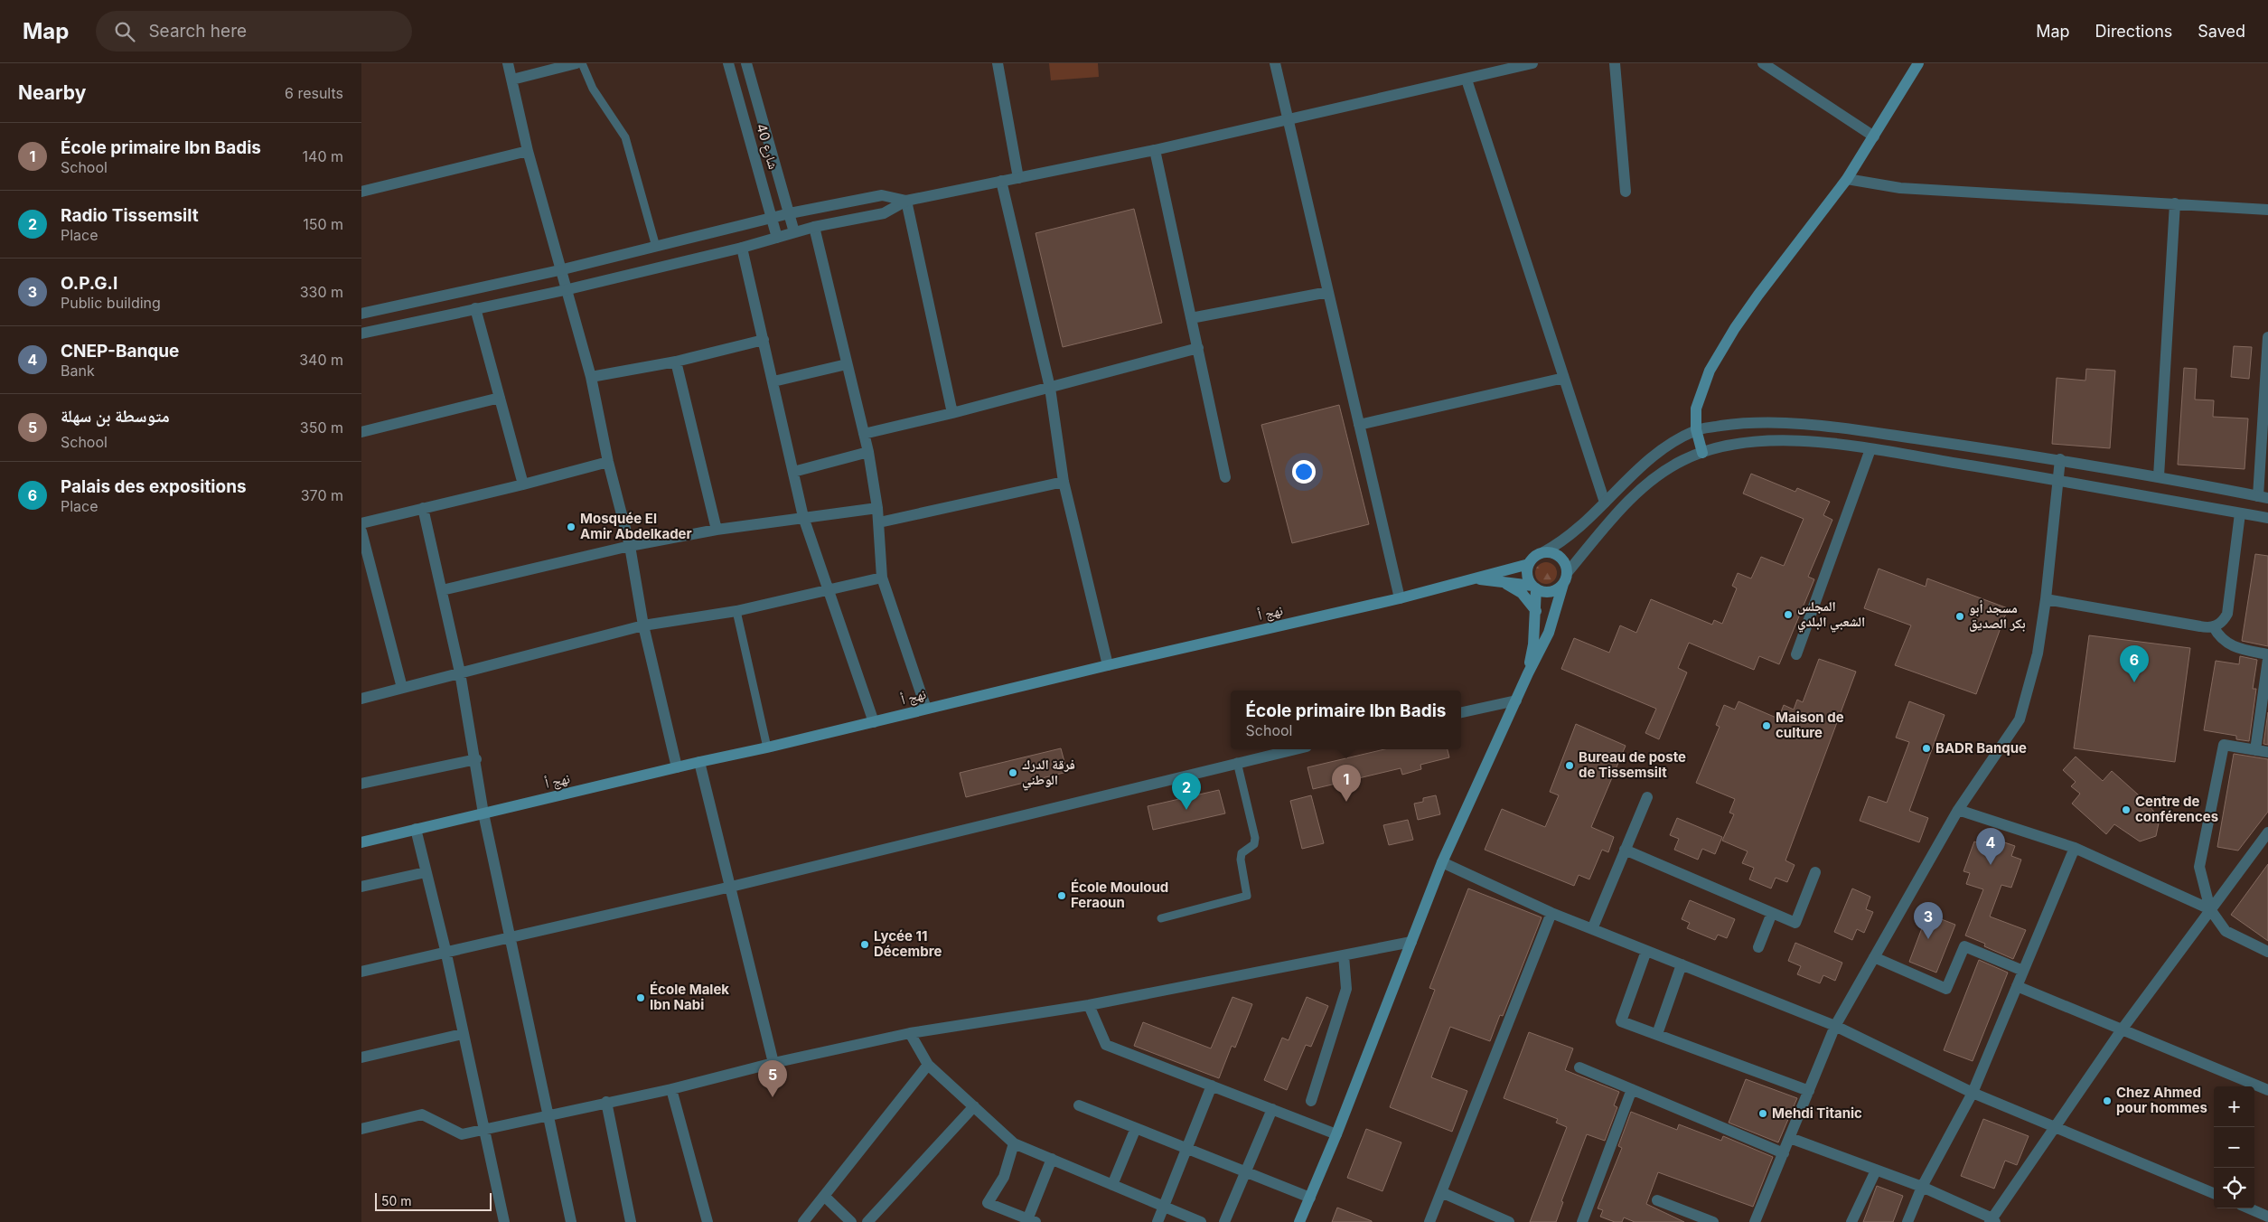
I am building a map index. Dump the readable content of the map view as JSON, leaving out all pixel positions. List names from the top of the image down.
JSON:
{
  "streets": {
    "main road": ["نهج أ"],
    "street": ["شارع 40"]
  },
  "places": [
    "Mosquée El Amir Abdelkader",
    "المجلس الشعبي البلدي",
    "مسجد أبو بكر الصديق",
    "Maison de culture",
    "BADR Banque",
    "Bureau de poste de Tissemsilt",
    "فرقة الدرك الوطني",
    "Centre de conférences",
    "École Mouloud Feraoun",
    "Lycée 11 Décembre",
    "École Malek Ibn Nabi",
    "Chez Ahmed pour hommes",
    "Mehdi Titanic"
  ],
  "scale_bar": "50 m",
  "page": {
    "header": "Map",
    "search": "Search here",
    "nav": ["Map", "Directions", "Saved"],
    "heading": ["Nearby", "6 results"],
    "list": [
      {
        "mark": "1",
        "name": "École primaire Ibn Badis",
        "note": "School",
        "value": "140 m"
      },
      {
        "mark": "2",
        "name": "Radio Tissemsilt",
        "note": "Place",
        "value": "150 m"
      },
      {
        "mark": "3",
        "name": "O.P.G.I",
        "note": "Public building",
        "value": "330 m"
      },
      {
        "mark": "4",
        "name": "CNEP-Banque",
        "note": "Bank",
        "value": "340 m"
      },
      {
        "mark": "5",
        "name": "متوسطة بن سهلة",
        "note": "School",
        "value": "350 m"
      },
      {
        "mark": "6",
        "name": "Palais des expositions",
        "note": "Place",
        "value": "370 m"
      }
    ],
    "pins": [
      "6",
      "1",
      "2",
      "4",
      "3",
      "5"
    ],
    "popup": ["École primaire Ibn Badis", "School"],
    "map_buttons": ["+", "−"],
    "scale": "50 m"
  }
}
